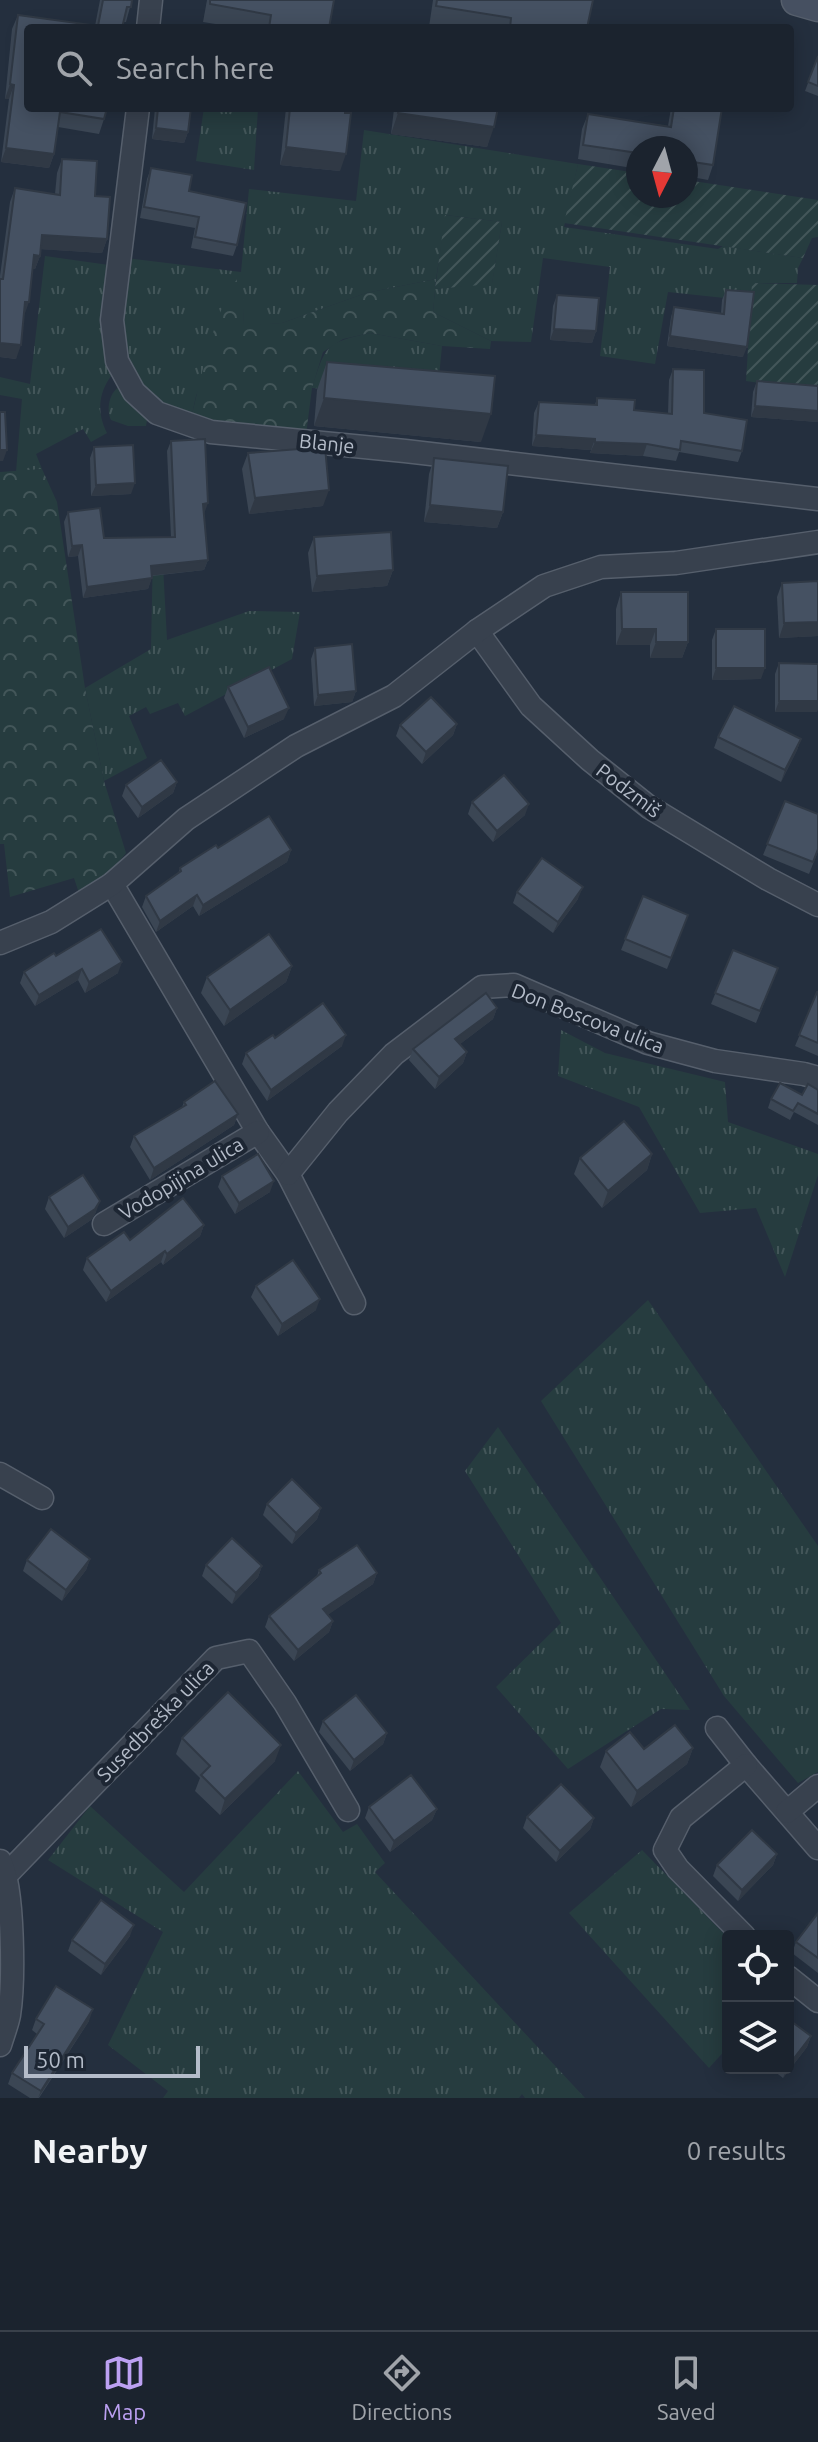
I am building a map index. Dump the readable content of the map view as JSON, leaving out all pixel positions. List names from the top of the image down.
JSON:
{
  "streets": {
    "street": [
      "Blanje",
      "Podzmiš",
      "Don Boscova ulica",
      "Vodopijina ulica",
      "Susedbreška ulica"
    ]
  },
  "scale_bar": "50 m",
  "north": "bottom",
  "page": {
    "search": "Search here",
    "scale": "50 m",
    "heading": ["Nearby", "0 results"],
    "nav": ["Map", "Directions", "Saved"]
  }
}
